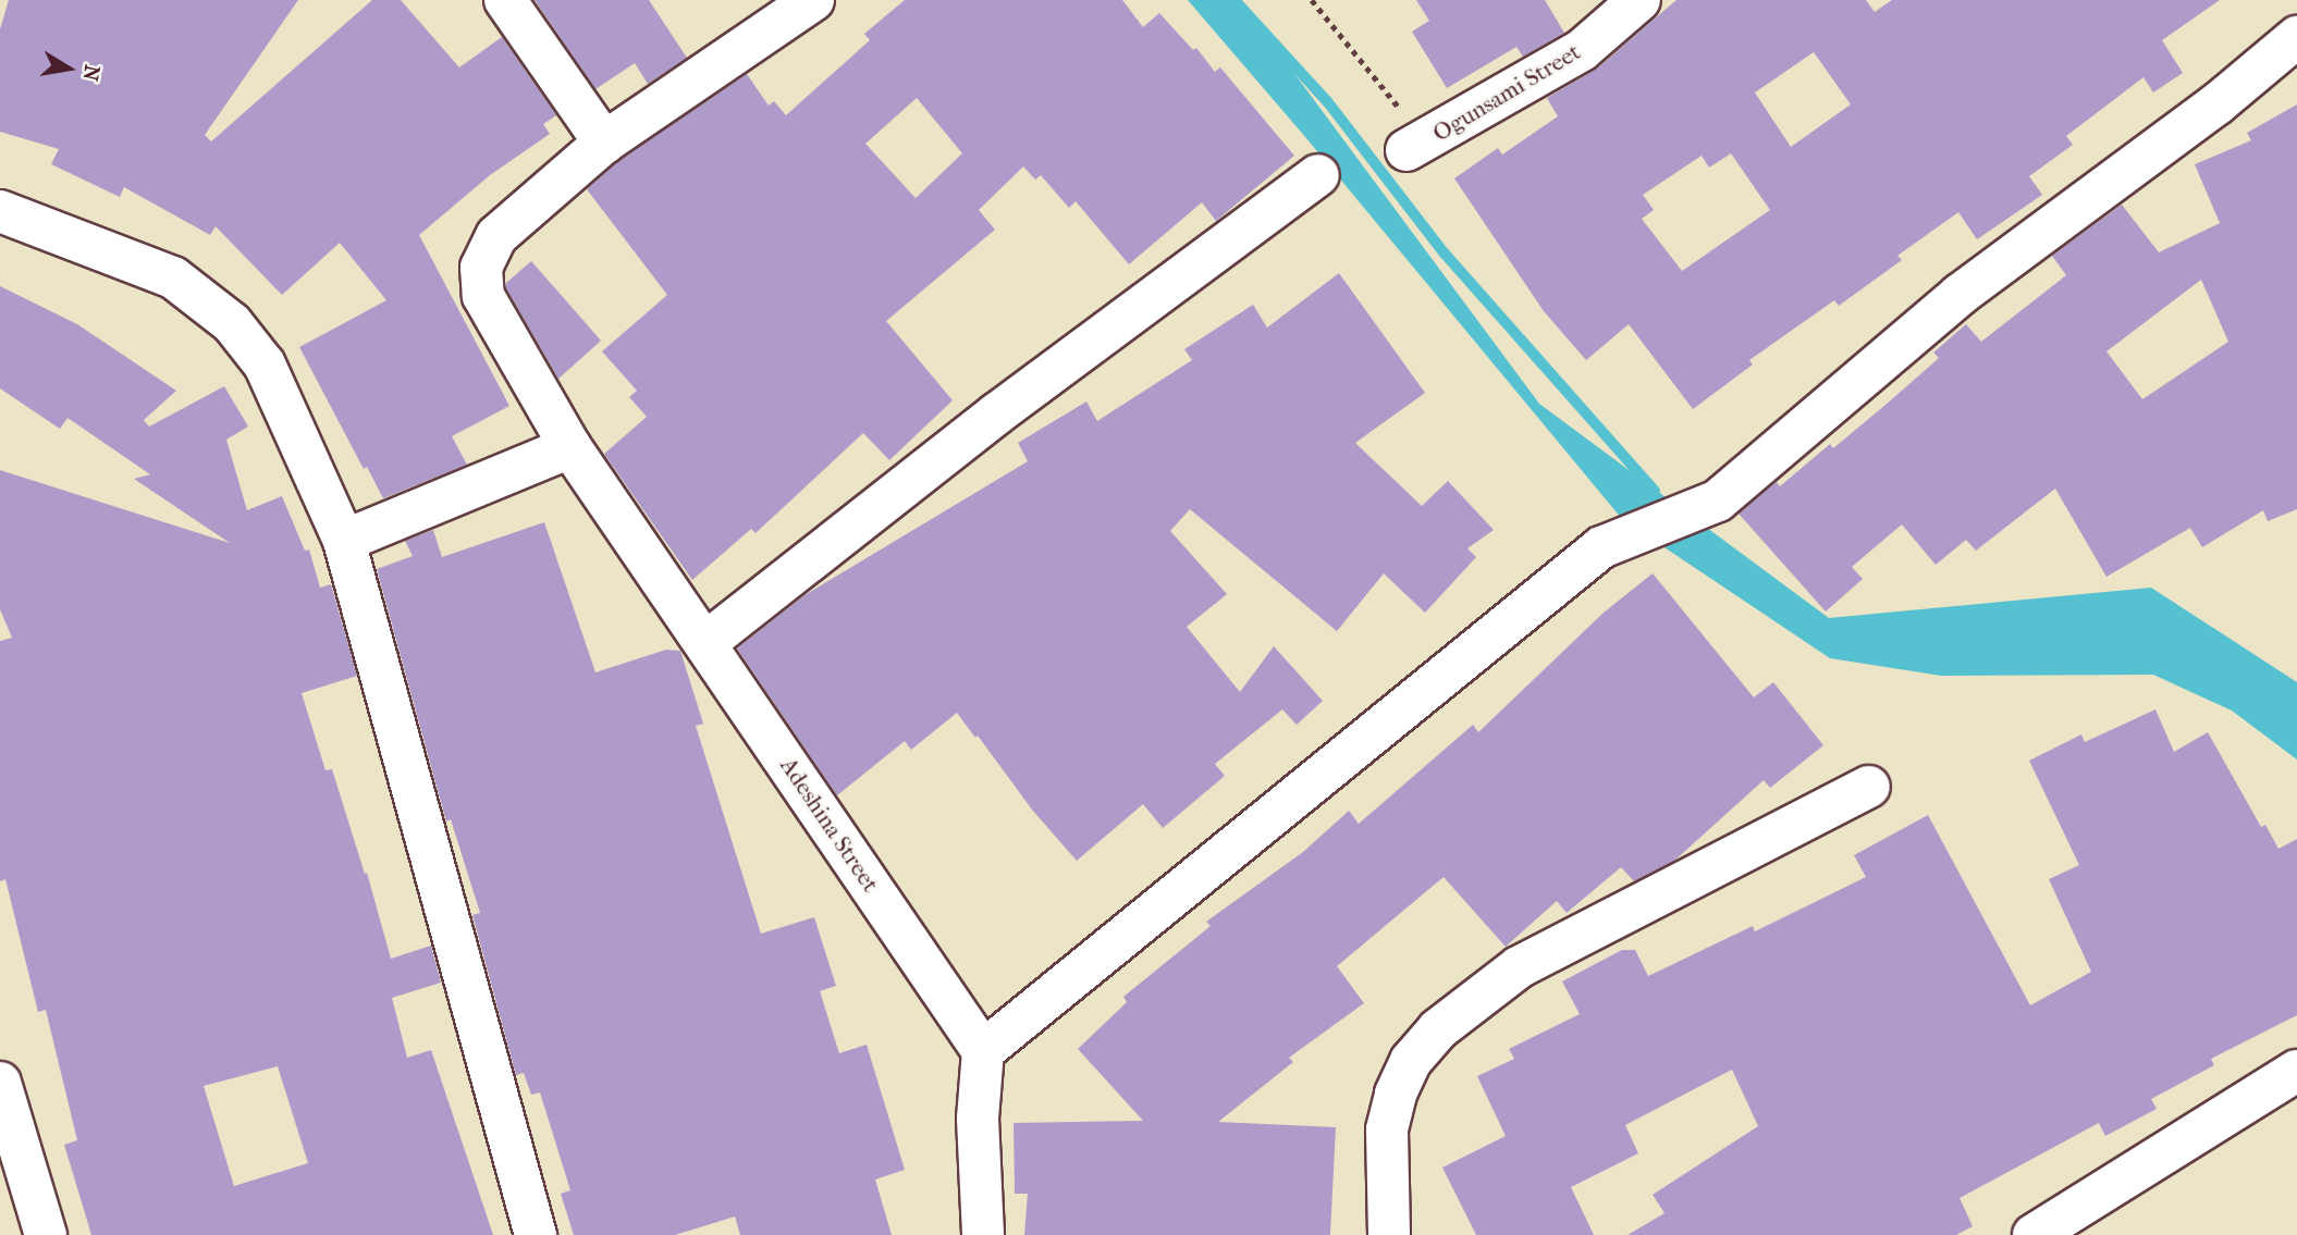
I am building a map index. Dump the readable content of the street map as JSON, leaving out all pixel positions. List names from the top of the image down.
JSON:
{
  "streets": {
    "street": ["Ogunsami Street", "Adeshina Street"]
  },
  "north": "right"
}
